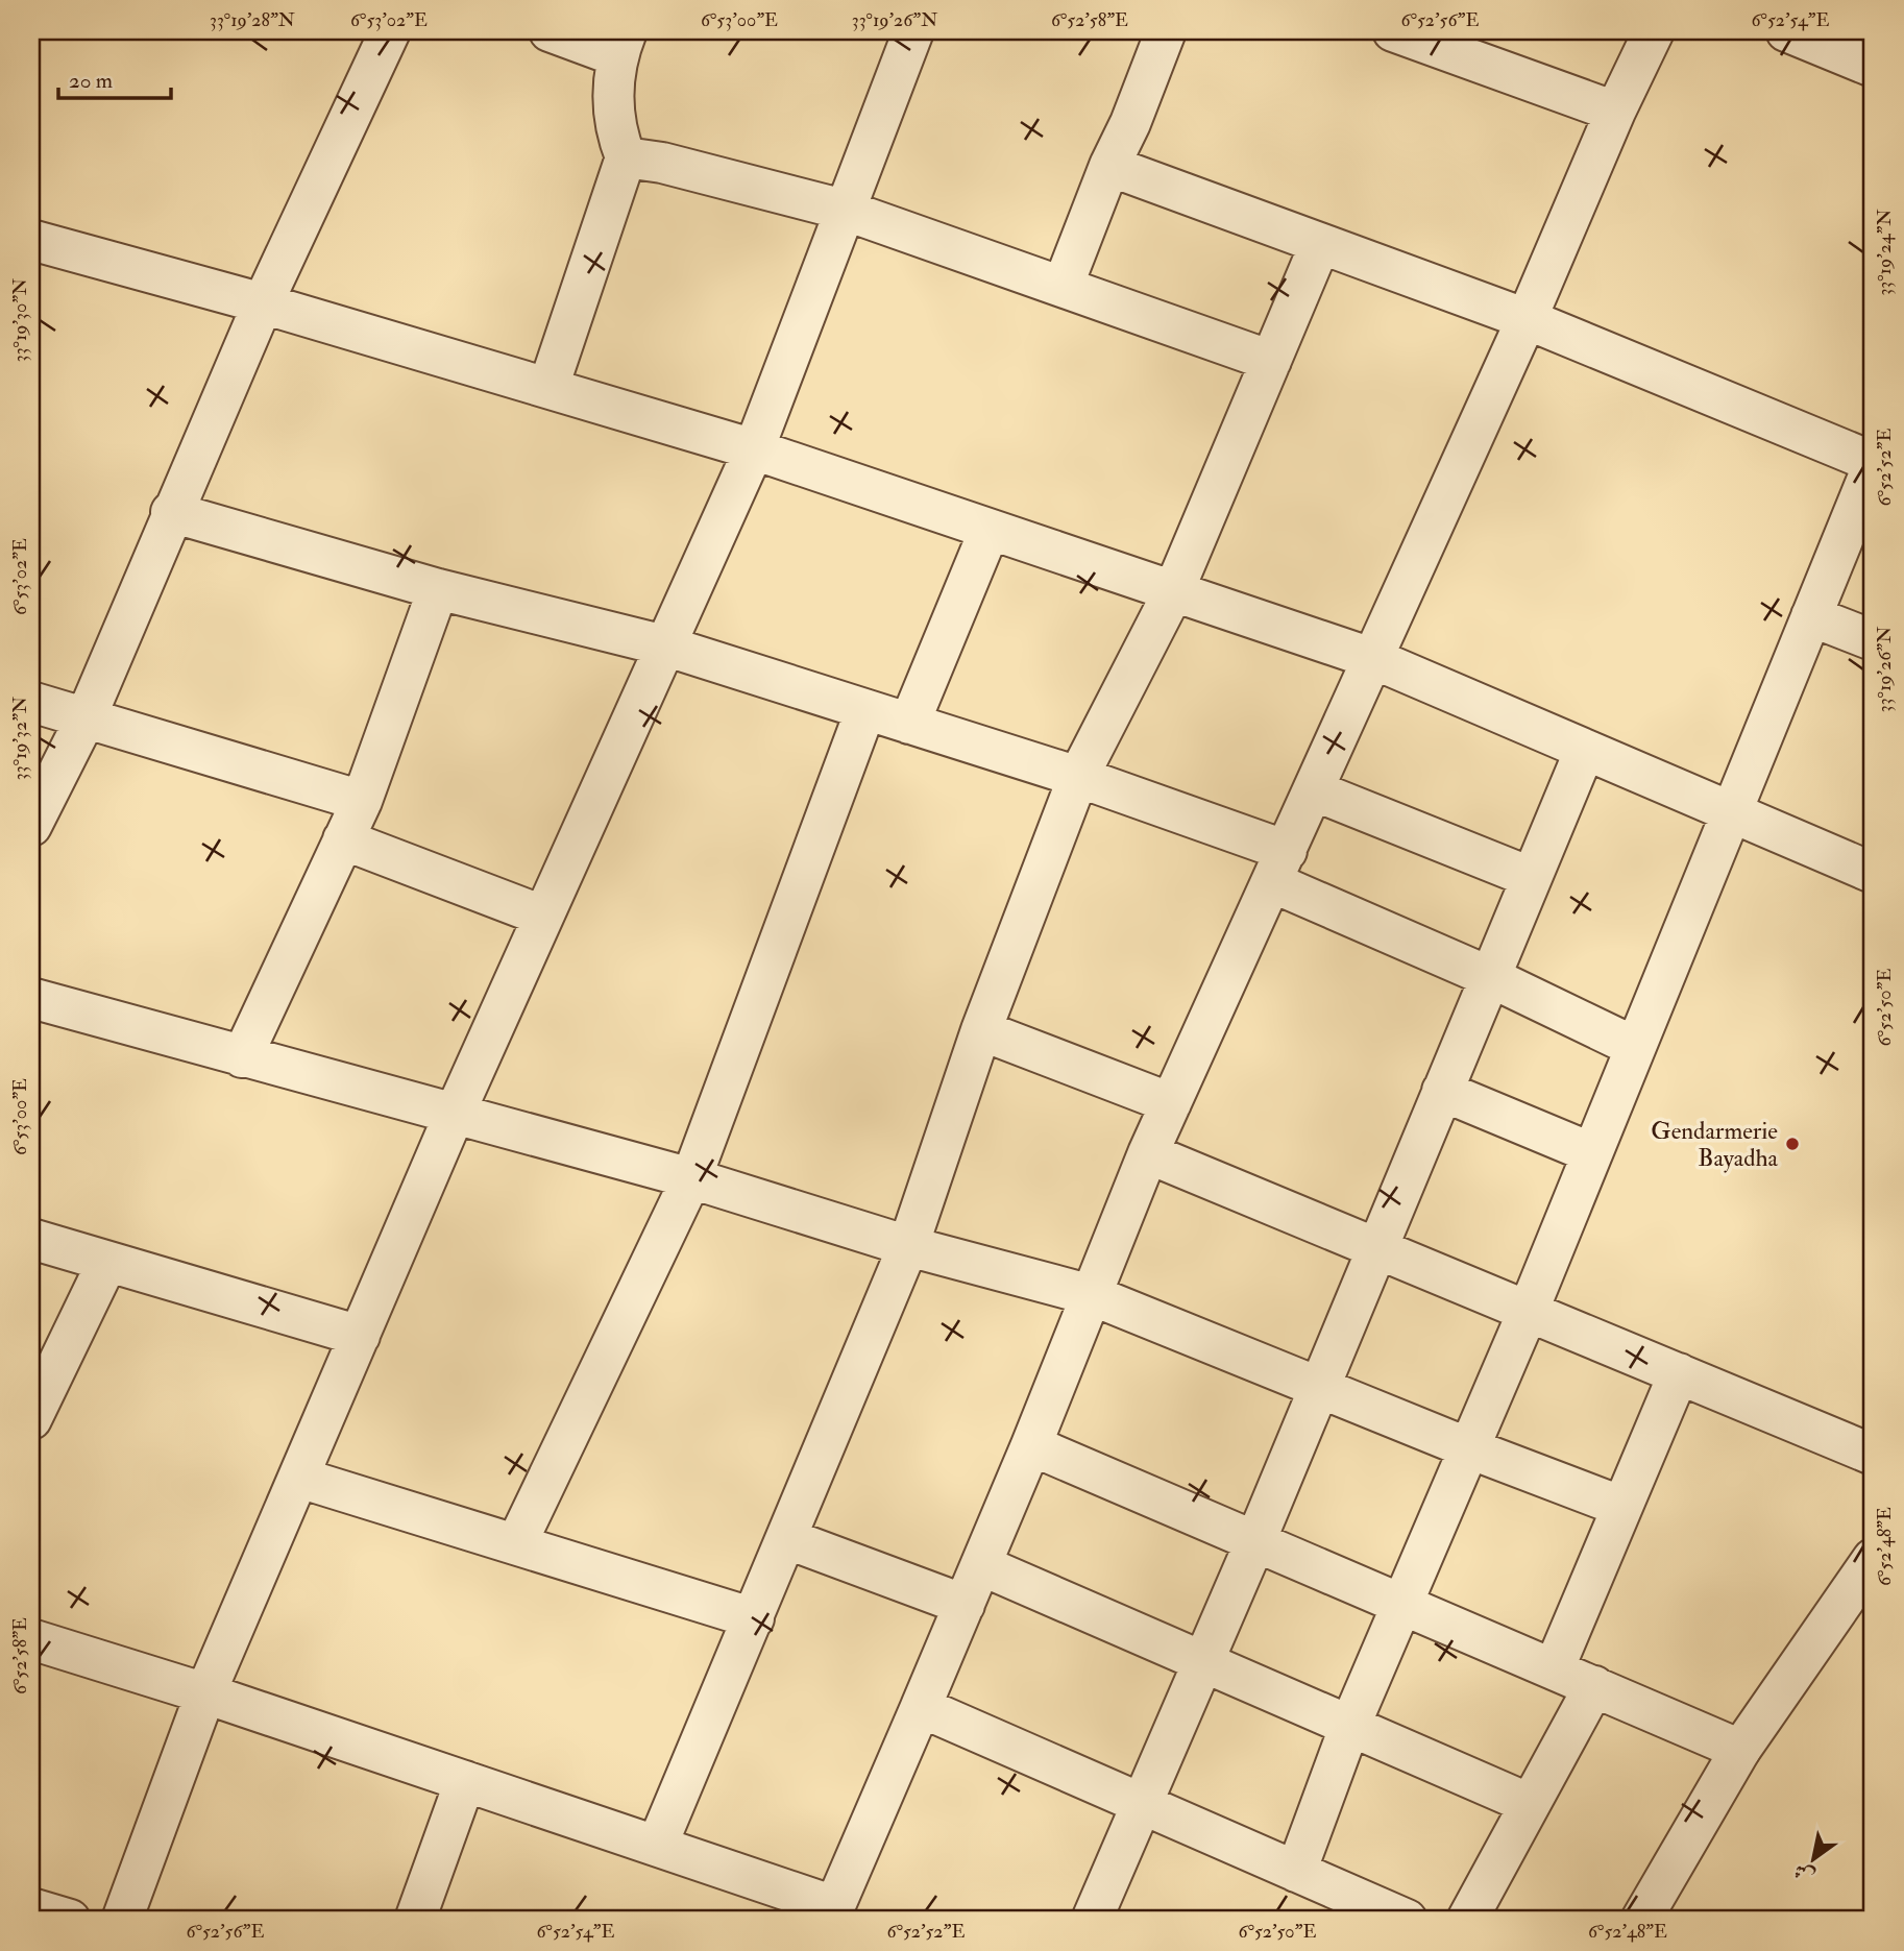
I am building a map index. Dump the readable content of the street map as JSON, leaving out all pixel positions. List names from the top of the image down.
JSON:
{
  "places": ["Gendarmerie Bayadha"],
  "scale_bar": "20 m",
  "north": "bottom left",
  "coordinates": [
    "33°19'28\"N",
    "6°53'02\"E",
    "6°53'00\"E",
    "33°19'26\"N",
    "6°52'58\"E",
    "6°52'56\"E",
    "6°52'54\"E",
    "33°19'24\"N",
    "33°19'30\"N",
    "6°52'52\"E",
    "33°19'32\"N",
    "6°52'50\"E",
    "6°52'48\"E"
  ]
}
